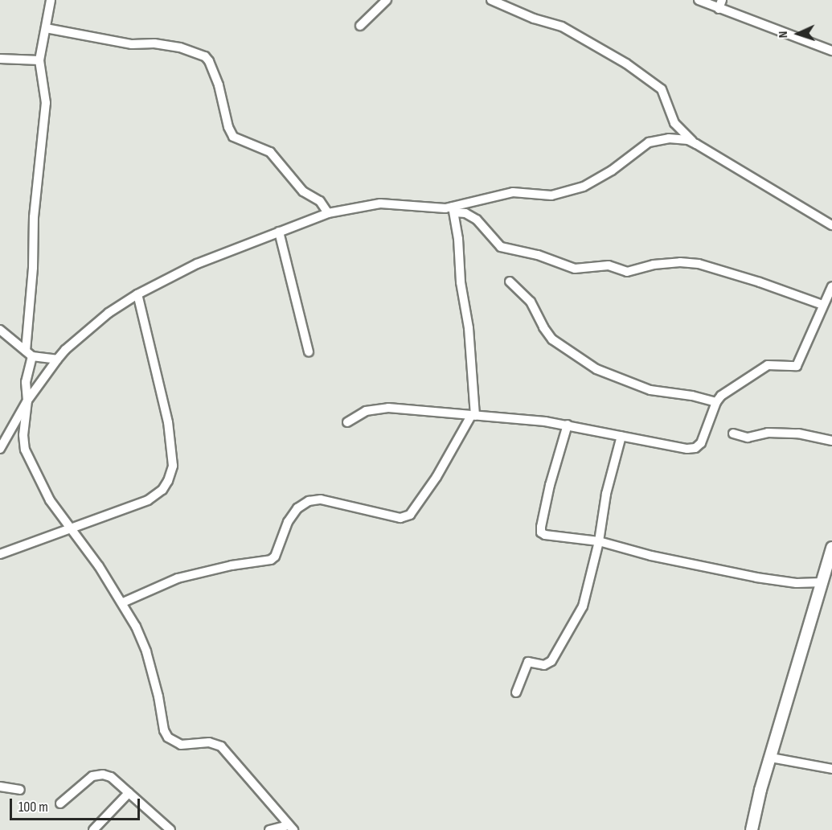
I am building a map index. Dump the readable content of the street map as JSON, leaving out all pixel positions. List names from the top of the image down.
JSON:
{
  "scale_bar": "100 m",
  "north": "left"
}
